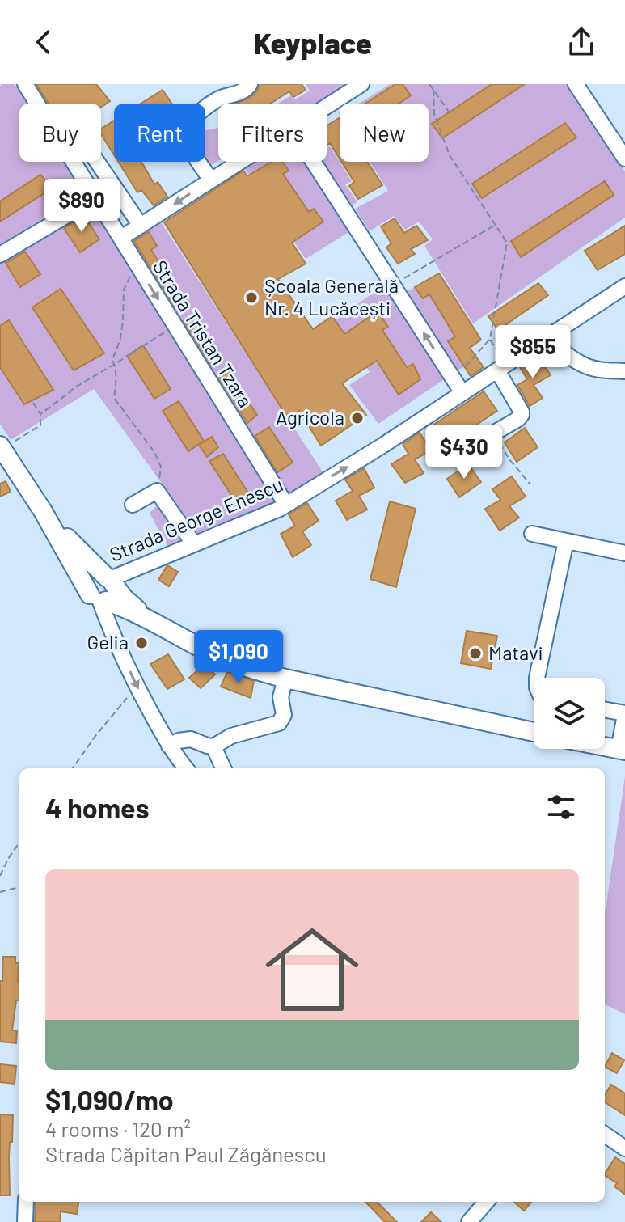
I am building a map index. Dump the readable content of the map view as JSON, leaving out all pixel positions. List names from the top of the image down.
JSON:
{
  "streets": {
    "street": ["Strada Tristan Tzara", "Strada George Enescu"]
  },
  "crossings": [
    ["Strada Tristan Tzara", "Strada George Enescu"]
  ],
  "one_way": ["Strada George Enescu"],
  "places": [
    "Școala Generală Nr. 4 Lucăcești",
    "Agricola",
    "Gelia",
    "Matavi"
  ],
  "page": {
    "header": "Keyplace",
    "chip": [
      "Buy",
      "Rent",
      "Filters",
      "New"
    ],
    "price": [
      "$890",
      "$855",
      "$430",
      "$1,090"
    ],
    "heading": "4 homes",
    "list": [
      {
        "name": "$1,090/mo",
        "note": "4 rooms · 120 m² · Strada Căpitan Paul Zăgănescu"
      }
    ]
  }
}
